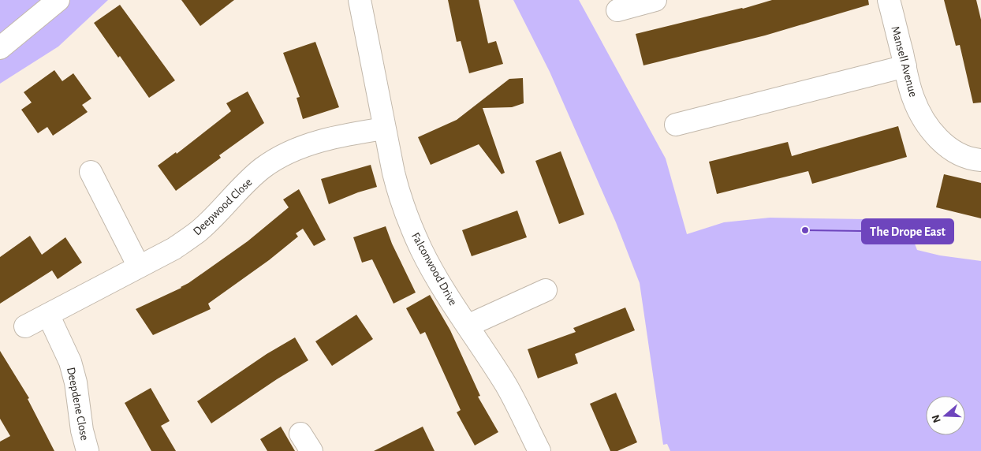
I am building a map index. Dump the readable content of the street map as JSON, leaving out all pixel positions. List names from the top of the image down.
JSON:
{
  "streets": {
    "street": [
      "Mansell Avenue",
      "Deepwood Close",
      "Falconwood Drive",
      "Deepdene Close"
    ]
  },
  "crossings": [
    ["Deepwood Close", "Falconwood Drive"],
    ["Deepwood Close", "Deepdene Close"]
  ],
  "places": ["The Drope East"],
  "north": "left"
}
